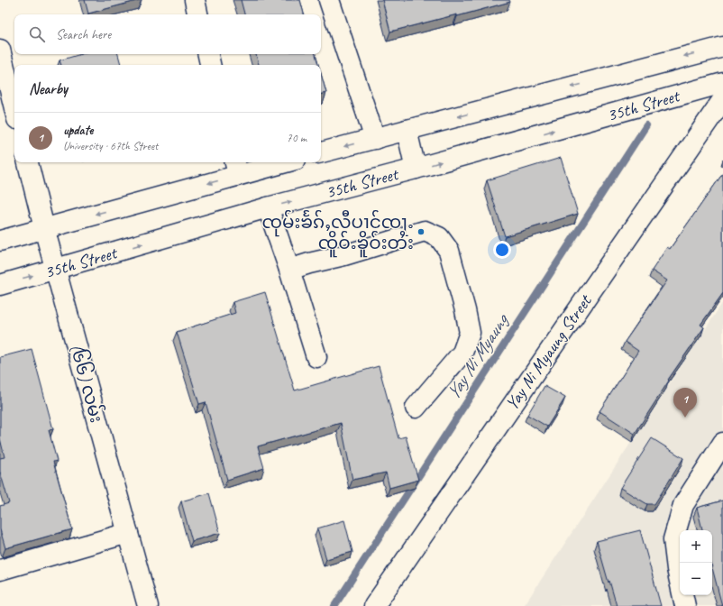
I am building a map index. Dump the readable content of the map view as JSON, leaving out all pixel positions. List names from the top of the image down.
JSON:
{
  "streets": {
    "main road": ["35th Street", "Yay Ni Myaung Street", "(၆၆) လမ်း"]
  },
  "crossings": [
    ["35th Street", "(၆၆) လမ်း"]
  ],
  "water": ["Yay Ni Myaung"],
  "places": ["ၸုမ်းၶႅၵ်ႇလီပၢင်ၸႃႉ ၸိူဝ်ႉၶိူဝ်းတႆး"],
  "page": {
    "search": "Search here",
    "heading": "Nearby",
    "list": [
      {
        "mark": "1",
        "name": "update",
        "note": "University · 67th Street",
        "value": "70 m"
      }
    ],
    "pins": "1",
    "map_buttons": ["+", "−"]
  }
}
